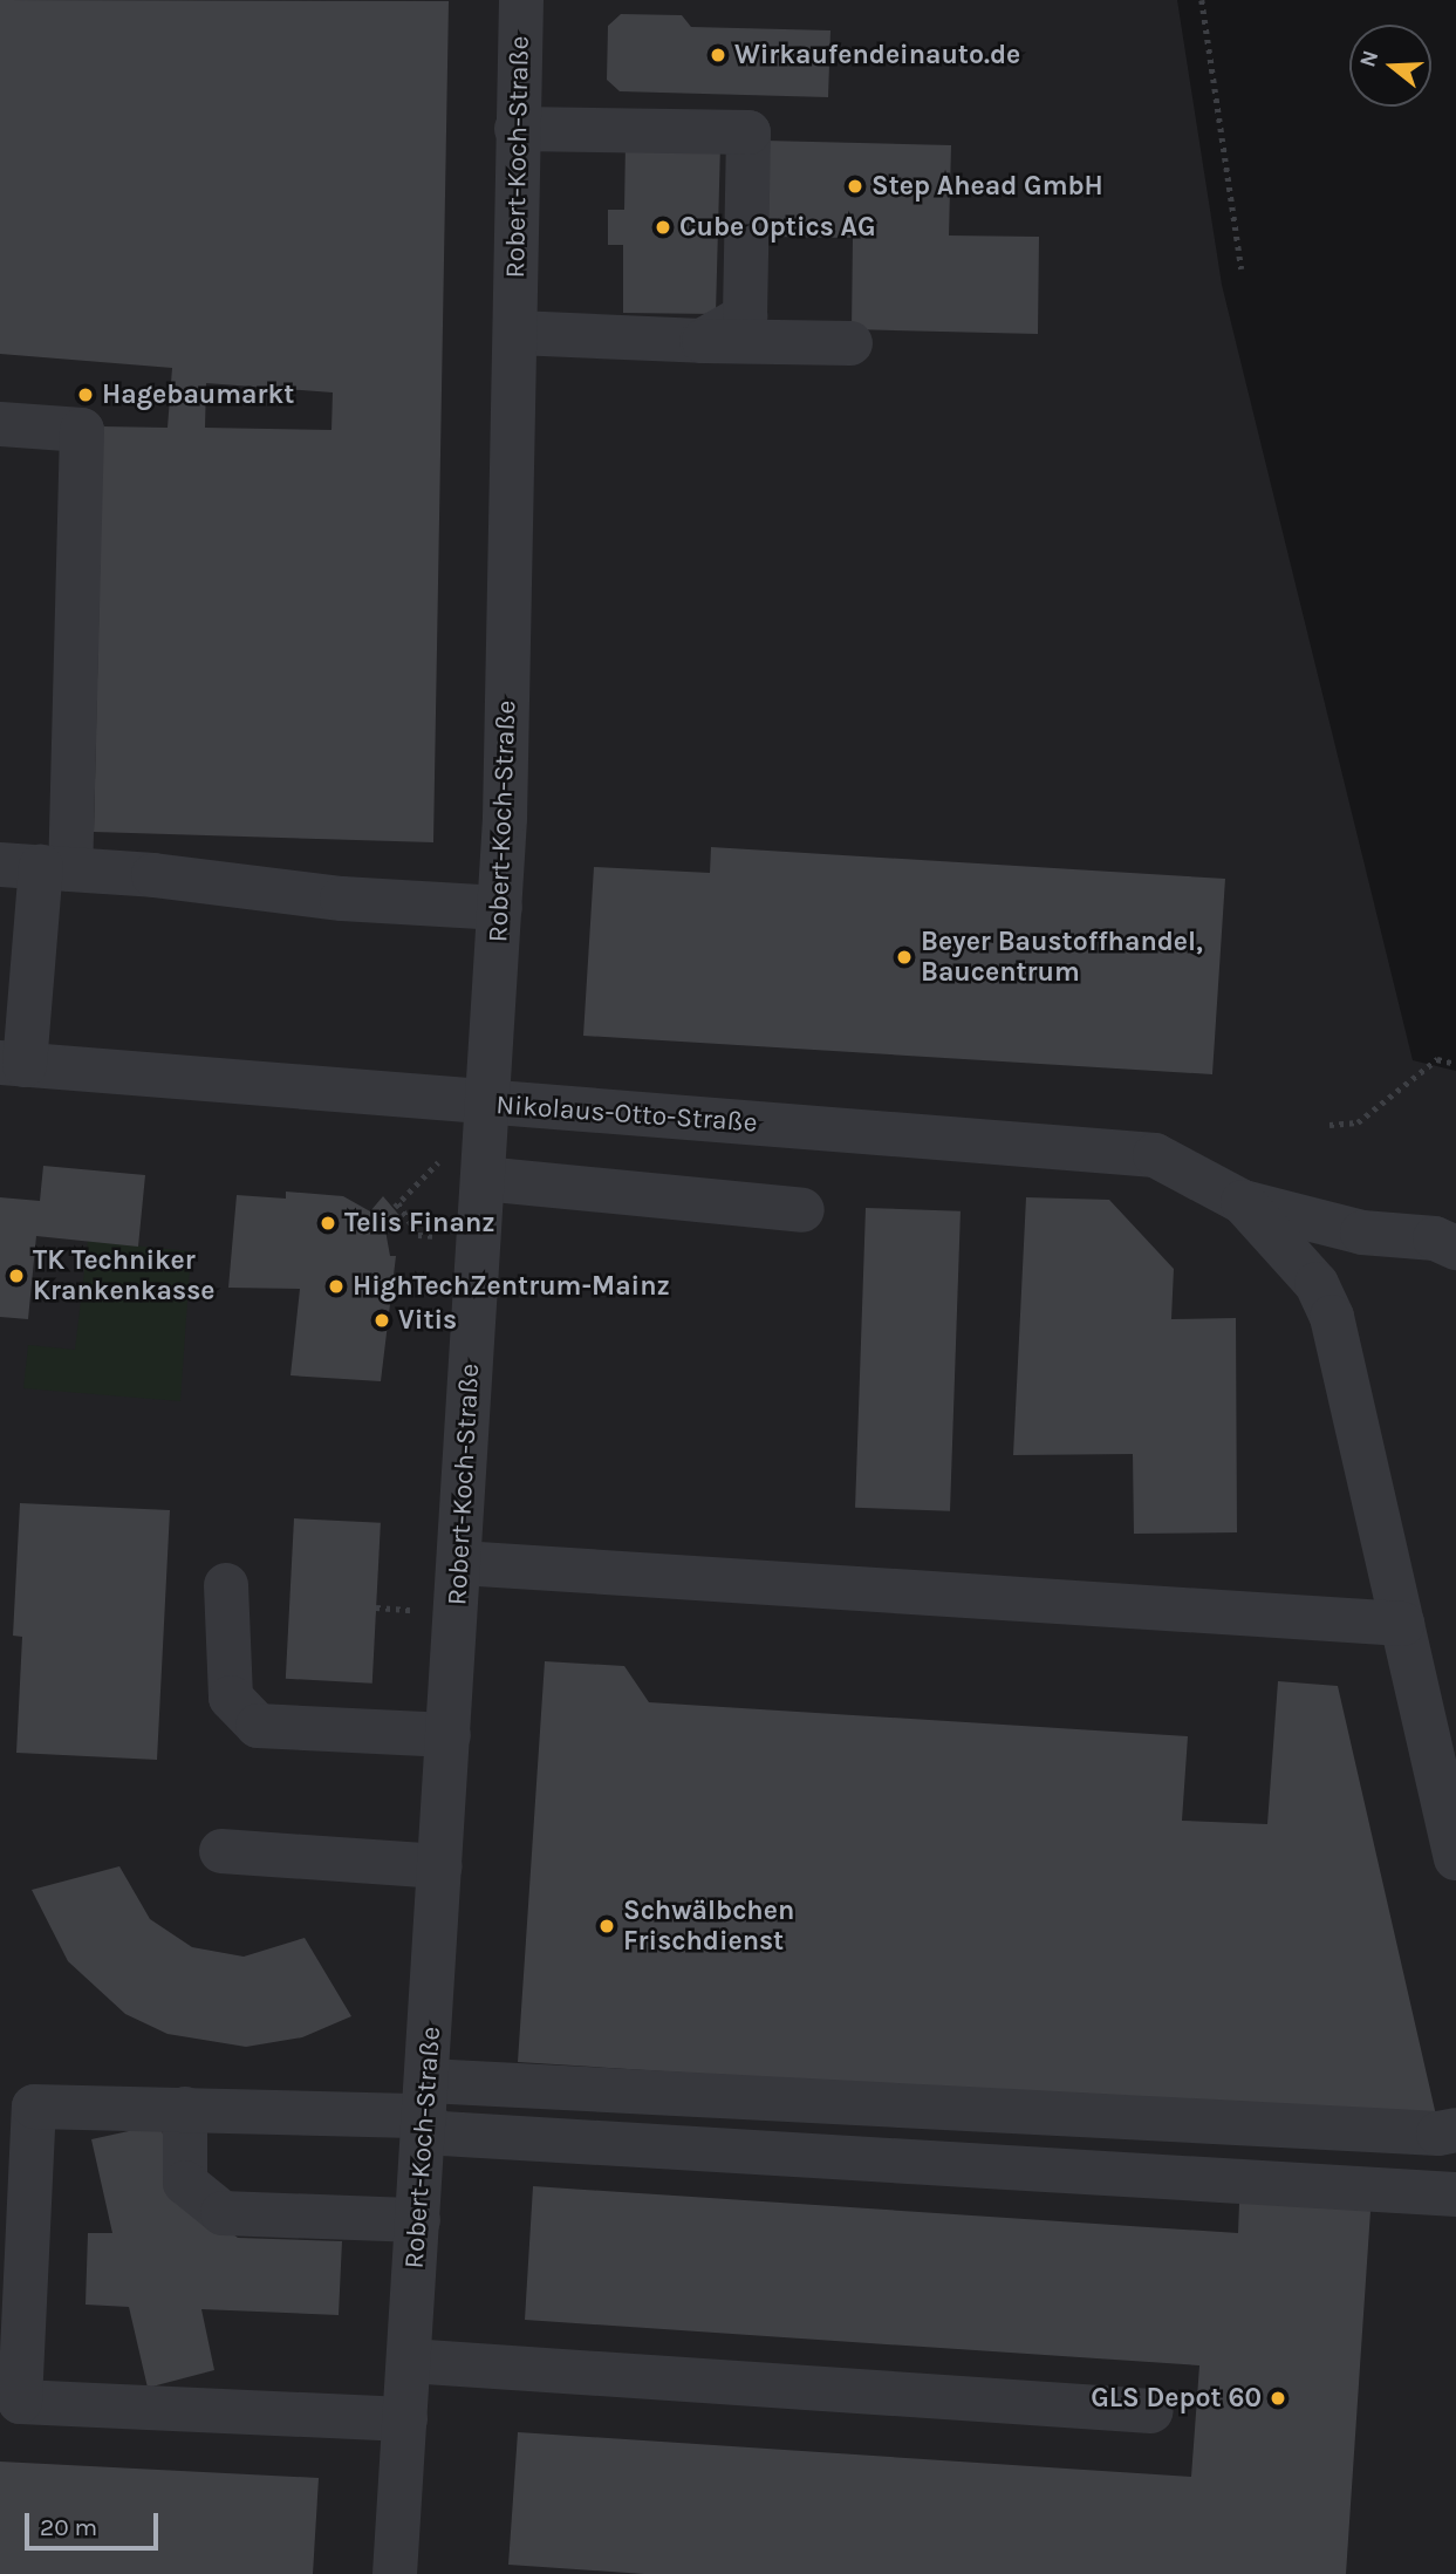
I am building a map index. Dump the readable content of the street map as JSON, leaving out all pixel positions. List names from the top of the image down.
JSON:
{
  "streets": {
    "street": ["Robert-Koch-Straße", "Nikolaus-Otto-Straße"]
  },
  "crossings": [
    ["Robert-Koch-Straße", "Nikolaus-Otto-Straße"]
  ],
  "places": [
    "Wirkaufendeinauto.de",
    "Step Ahead GmbH",
    "Cube Optics AG",
    "Hagebaumarkt",
    "Beyer Baustoffhandel, Baucentrum",
    "Telis Finanz",
    "TK Techniker Krankenkasse",
    "HighTechZentrum-Mainz",
    "Vitis",
    "Schwälbchen Frischdienst",
    "GLS Depot 60"
  ],
  "scale_bar": "20 m",
  "north": "left"
}
